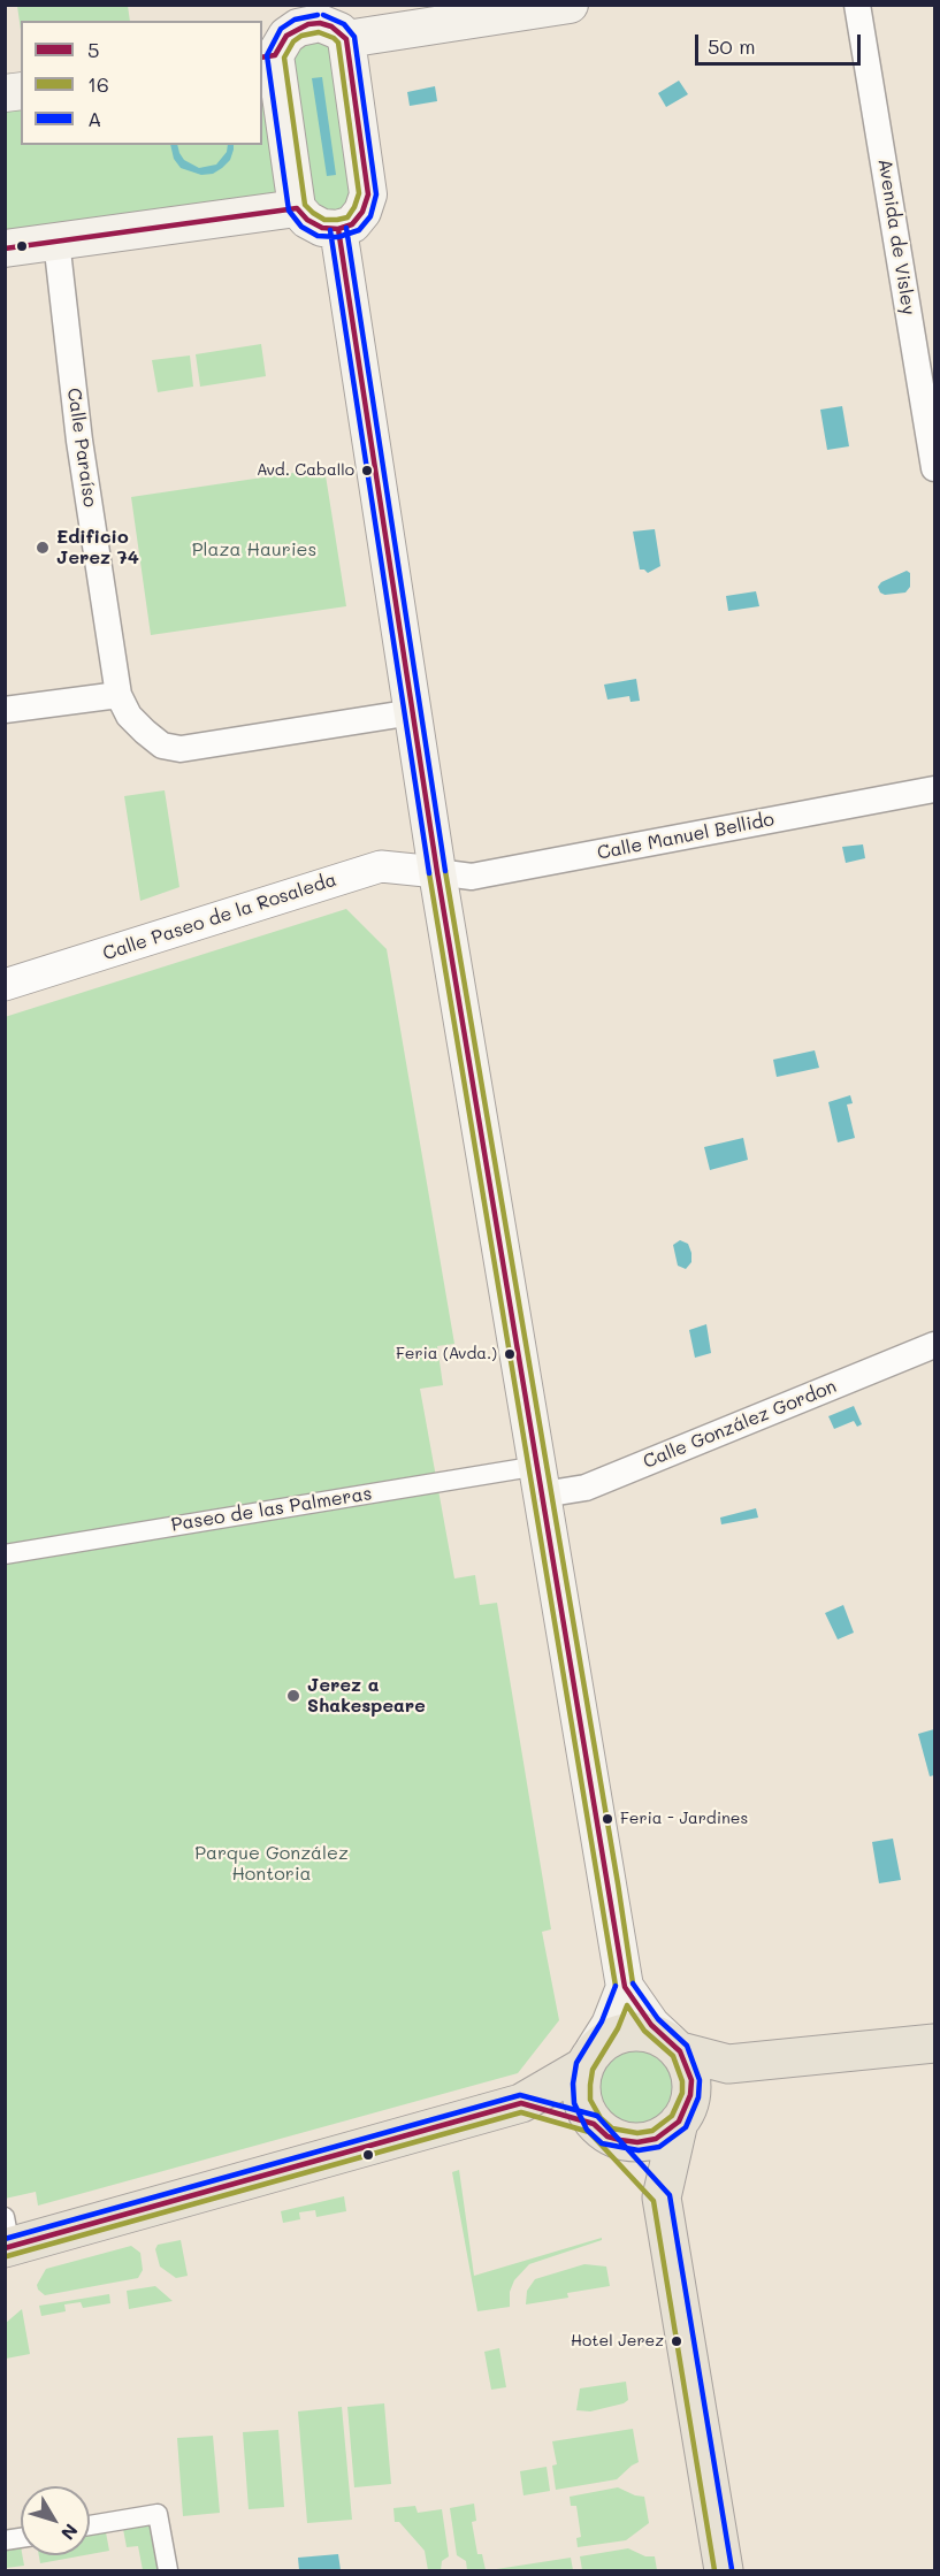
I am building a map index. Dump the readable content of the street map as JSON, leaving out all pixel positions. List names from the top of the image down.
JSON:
{
  "streets": {
    "street": [
      "Avenida de Visley",
      "Calle Paraíso",
      "Calle Manuel Bellido",
      "Calle Paseo de la Rosaleda",
      "Calle González Gordon",
      "Paseo de las Palmeras"
    ]
  },
  "crossings": [
    ["Calle Manuel Bellido", "Calle Paseo de la Rosaleda"],
    ["Calle González Gordon", "Paseo de las Palmeras"]
  ],
  "parks": ["Plaza Hauries", "Parque González Hontoria"],
  "places": [
    "Avd. Caballo",
    "Edificio Jerez 74",
    "Feria (Avda.)",
    "Jerez a Shakespeare",
    "Feria - Jardines",
    "Hotel Jerez"
  ],
  "lines": ["transit line A", "transit line 5", "transit line 16"],
  "legend": ["5", "16", "A"],
  "scale_bar": "50 m",
  "north": "bottom right"
}
